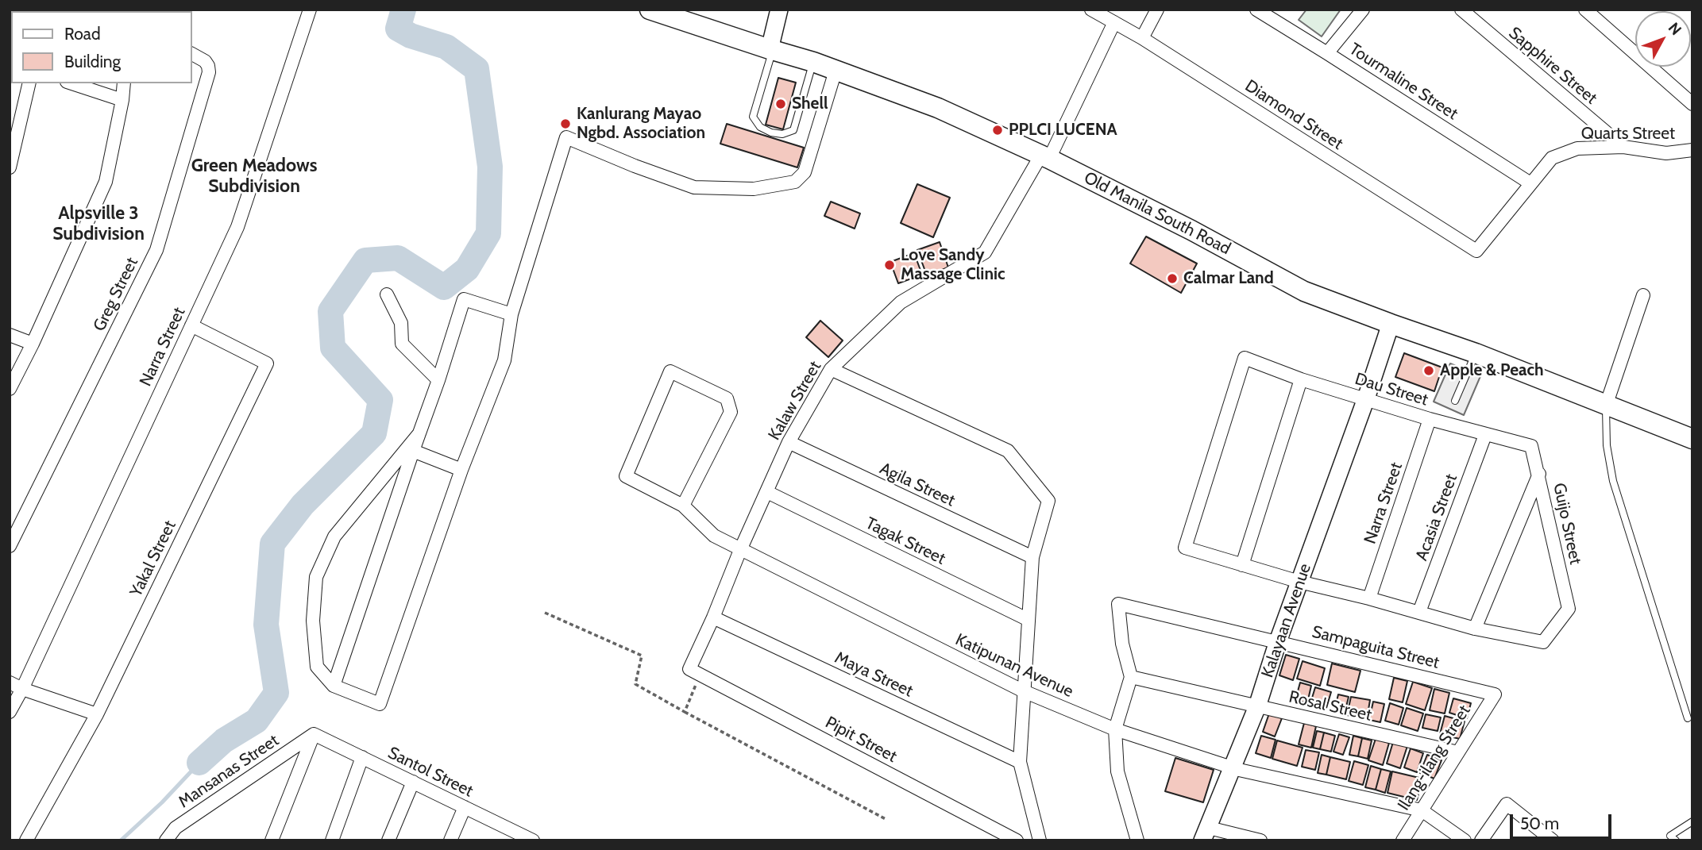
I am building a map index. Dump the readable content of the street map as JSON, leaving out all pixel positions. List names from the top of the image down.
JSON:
{
  "streets": {
    "main road": ["Old Manila South Road"],
    "street": [
      "Sapphire Street",
      "Tourmaline Street",
      "Diamond Street",
      "Quarts Street",
      "Greg Street",
      "Narra Street",
      "Dau Street",
      "Kalaw Street",
      "Agila Street",
      "Acasia Street",
      "Guijo Street",
      "Tagak Street",
      "Yakal Street",
      "Kalayaan Avenue",
      "Sampaguita Street",
      "Katipunan Avenue",
      "Maya Street",
      "Rosal Street",
      "Pipit Street",
      "Ilang-ilang Street",
      "Mansanas Street",
      "Santol Street"
    ]
  },
  "crossings": [
    ["Sapphire Street", "Quarts Street"],
    ["Tourmaline Street", "Quarts Street"],
    ["Diamond Street", "Quarts Street"],
    ["Diamond Street", "Kalaw Street"],
    ["Old Manila South Road", "Kalaw Street"],
    ["Old Manila South Road", "Kalayaan Avenue"],
    ["Narra Street", "Dau Street"],
    ["Narra Street", "Yakal Street"],
    ["Dau Street", "Acasia Street"],
    ["Dau Street", "Guijo Street"],
    ["Dau Street", "Kalayaan Avenue"],
    ["Kalaw Street", "Agila Street"],
    ["Kalaw Street", "Tagak Street"],
    ["Kalaw Street", "Katipunan Avenue"],
    ["Kalaw Street", "Maya Street"],
    ["Kalaw Street", "Pipit Street"],
    ["Kalayaan Avenue", "Sampaguita Street"],
    ["Kalayaan Avenue", "Katipunan Avenue"],
    ["Kalayaan Avenue", "Rosal Street"],
    ["Sampaguita Street", "Rosal Street"],
    ["Sampaguita Street", "Ilang-ilang Street"],
    ["Katipunan Avenue", "Ilang-ilang Street"],
    ["Rosal Street", "Ilang-ilang Street"],
    ["Mansanas Street", "Santol Street"]
  ],
  "districts": ["Green Meadows Subdivision", "Alpsville 3 Subdivision"],
  "places": [
    "Shell",
    "Kanlurang Mayao Ngbd. Association",
    "PPLCI LUCENA",
    "Love Sandy Massage Clinic",
    "Calmar Land",
    "Apple & Peach"
  ],
  "legend": ["Road", "Building"],
  "scale_bar": "50 m",
  "north": "top right"
}
